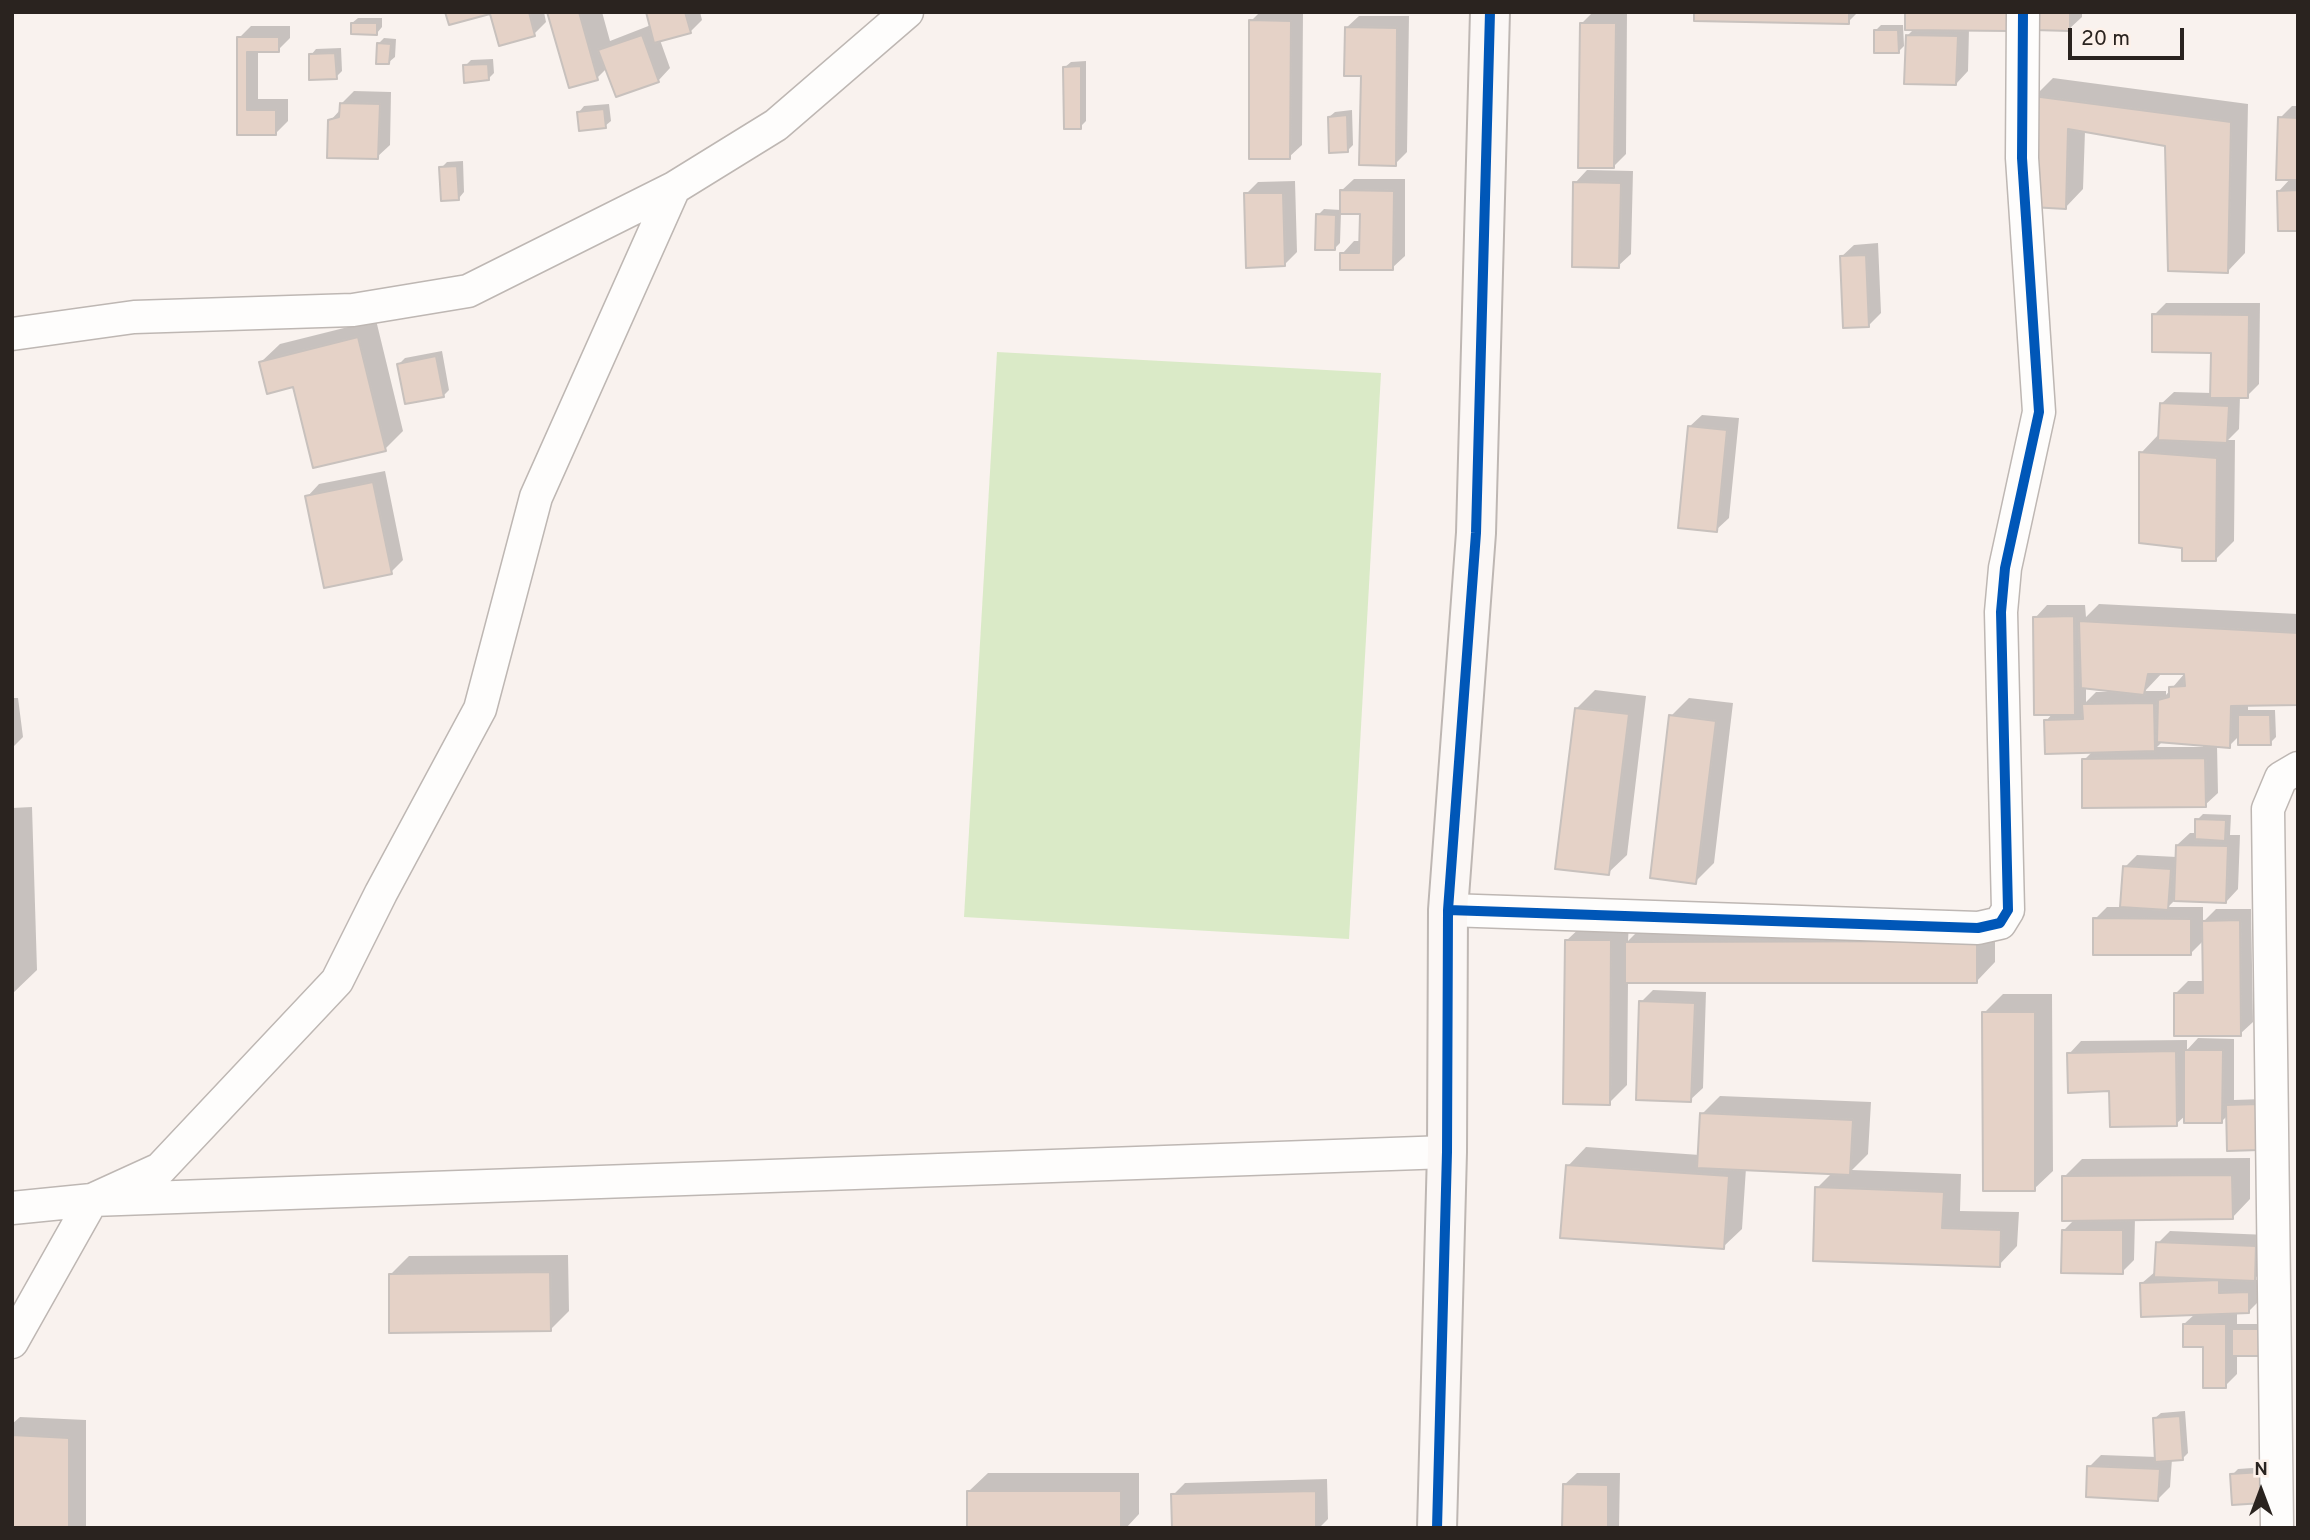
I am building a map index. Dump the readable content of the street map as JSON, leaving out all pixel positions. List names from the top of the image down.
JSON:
{
  "scale_bar": "20 m",
  "north": "top"
}
